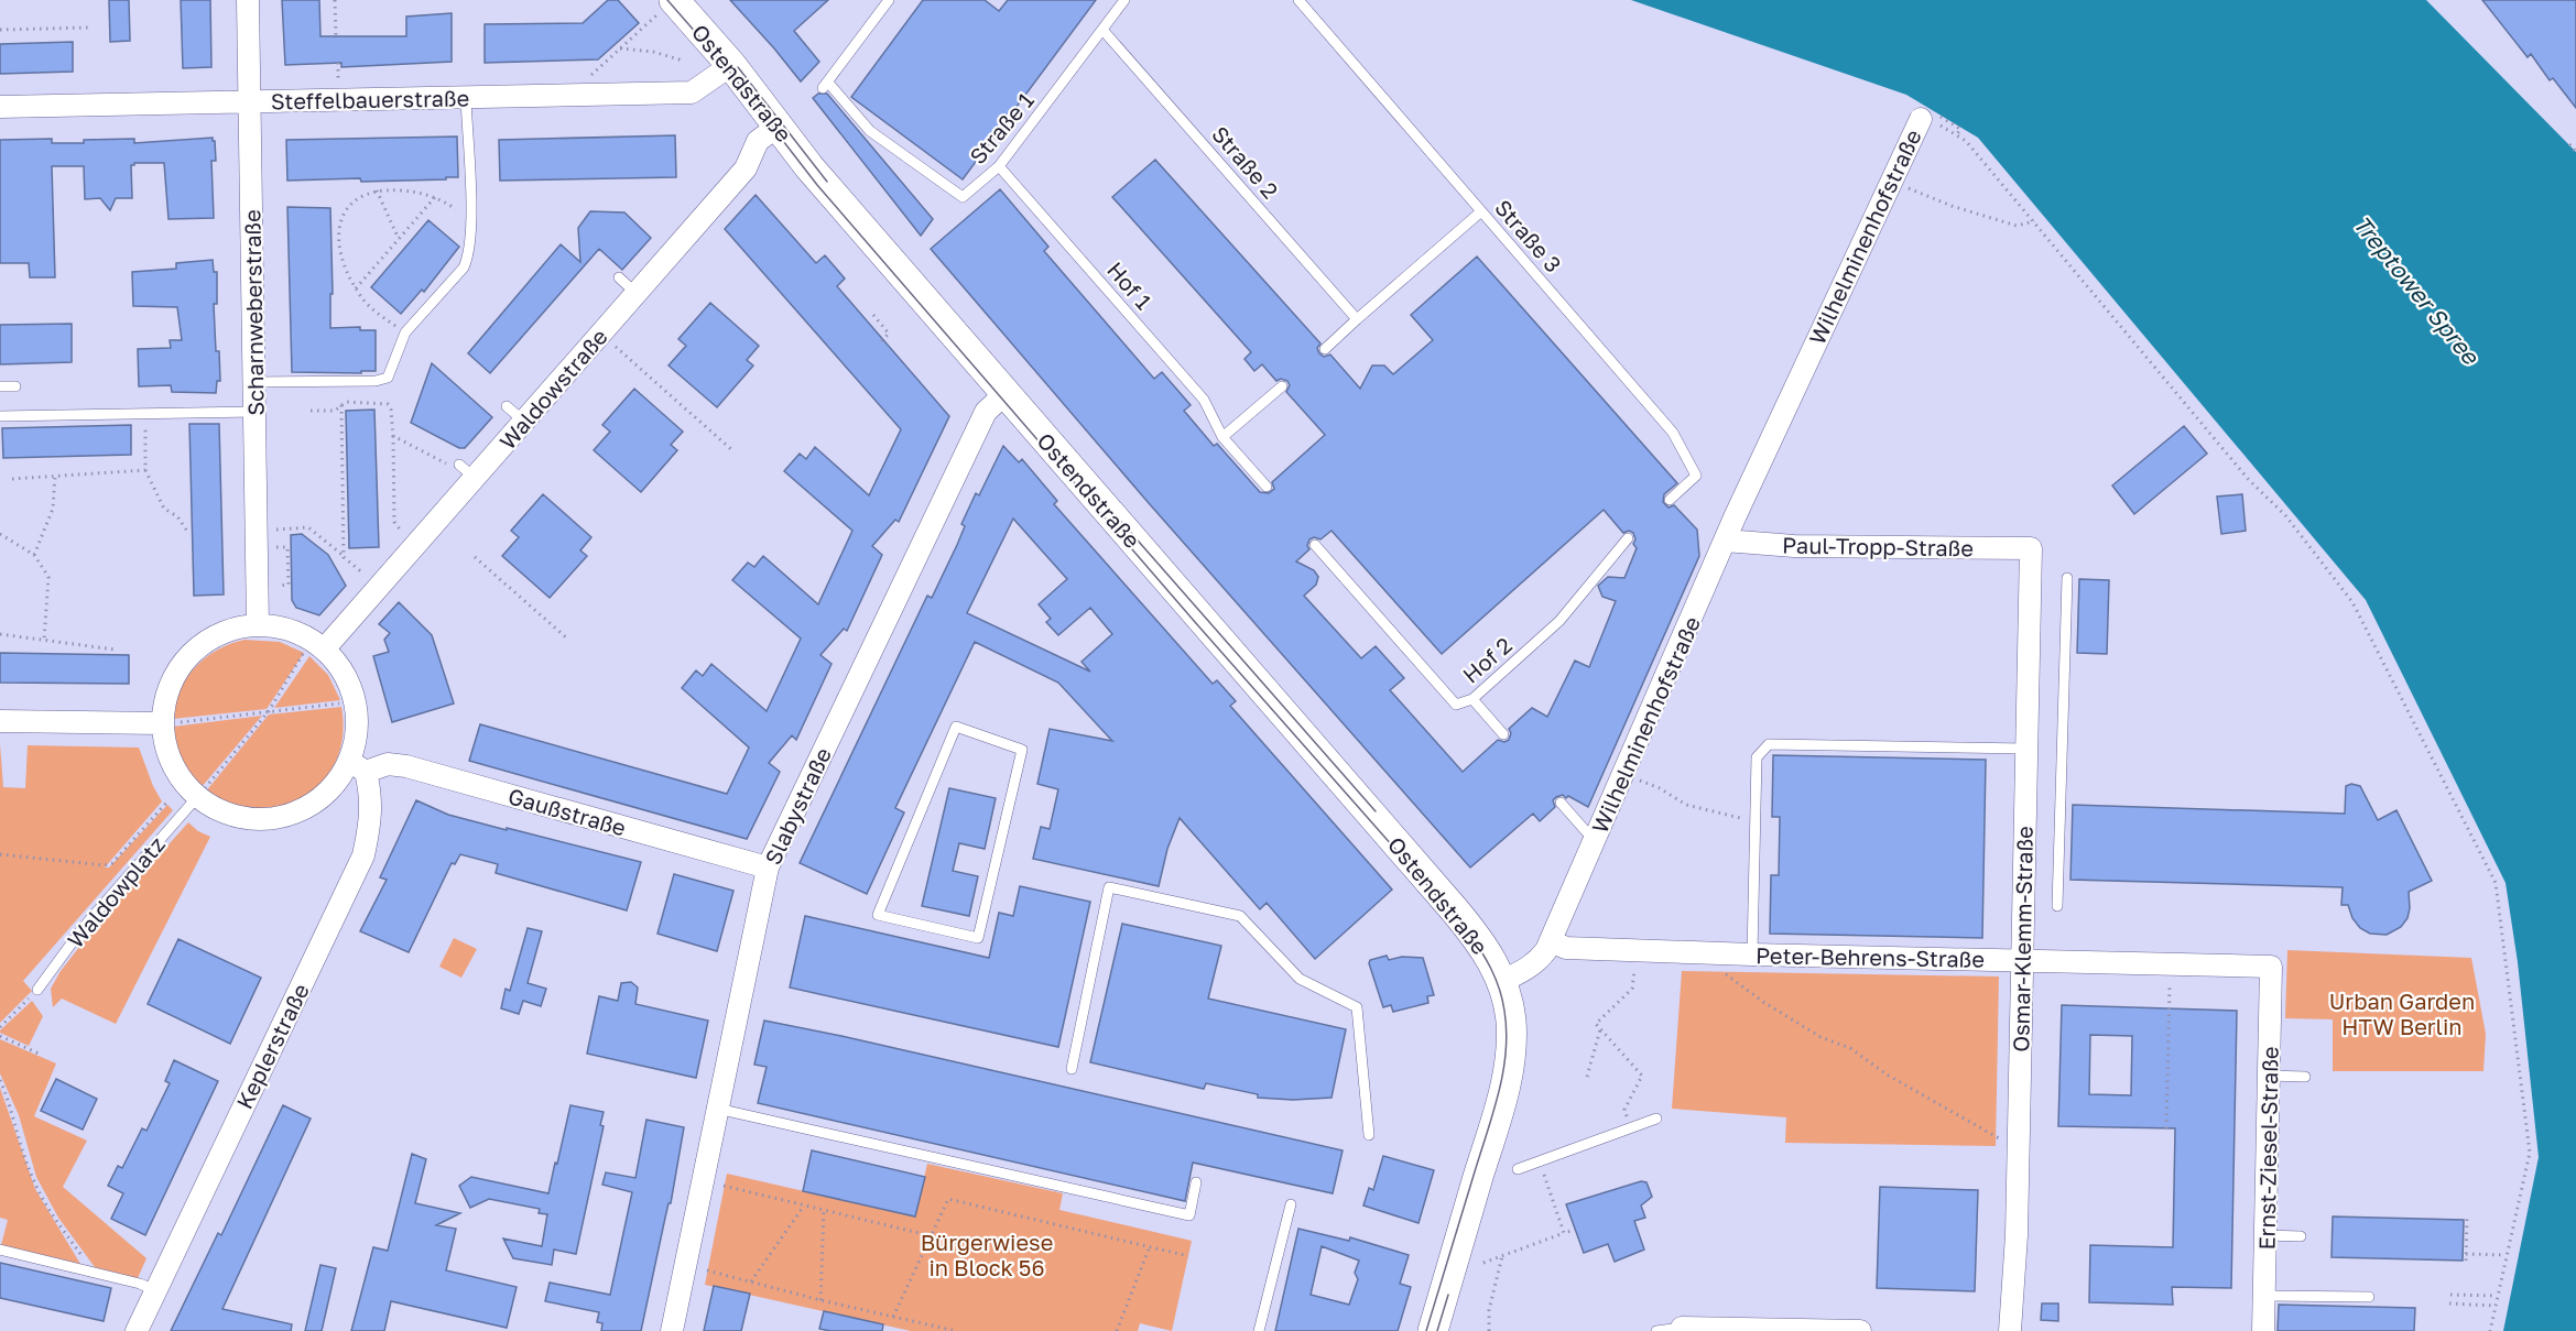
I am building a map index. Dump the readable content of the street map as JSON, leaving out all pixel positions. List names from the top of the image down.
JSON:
{
  "streets": {
    "street": [
      "Ostendstraße",
      "Steffelbauerstraße",
      "Wilhelminenhofstraße",
      "Scharnweberstraße",
      "Waldowstraße",
      "Paul-Tropp-Straße",
      "Slabystraße",
      "Gaußstraße",
      "Osmar-Klemm-Straße",
      "Peter-Behrens-Straße",
      "Keplerstraße",
      "Ernst-Ziesel-Straße"
    ],
    "lane": [
      "Straße 1",
      "Straße 2",
      "Straße 3",
      "Hof 1",
      "Hof 2",
      "Waldowplatz"
    ]
  },
  "crossings": [
    ["Ostendstraße", "Steffelbauerstraße"],
    ["Ostendstraße", "Wilhelminenhofstraße"],
    ["Ostendstraße", "Waldowstraße"],
    ["Ostendstraße", "Slabystraße"],
    ["Steffelbauerstraße", "Scharnweberstraße"],
    ["Straße 1", "Straße 2"],
    ["Straße 1", "Hof 1"],
    ["Wilhelminenhofstraße", "Paul-Tropp-Straße"],
    ["Wilhelminenhofstraße", "Peter-Behrens-Straße"],
    ["Paul-Tropp-Straße", "Osmar-Klemm-Straße"],
    ["Slabystraße", "Gaußstraße"],
    ["Gaußstraße", "Keplerstraße"],
    ["Osmar-Klemm-Straße", "Peter-Behrens-Straße"],
    ["Peter-Behrens-Straße", "Ernst-Ziesel-Straße"]
  ],
  "water": ["Treptower Spree"],
  "parks": ["Urban Garden HTW Berlin", "Bürgerwiese in Block 56"]
}
